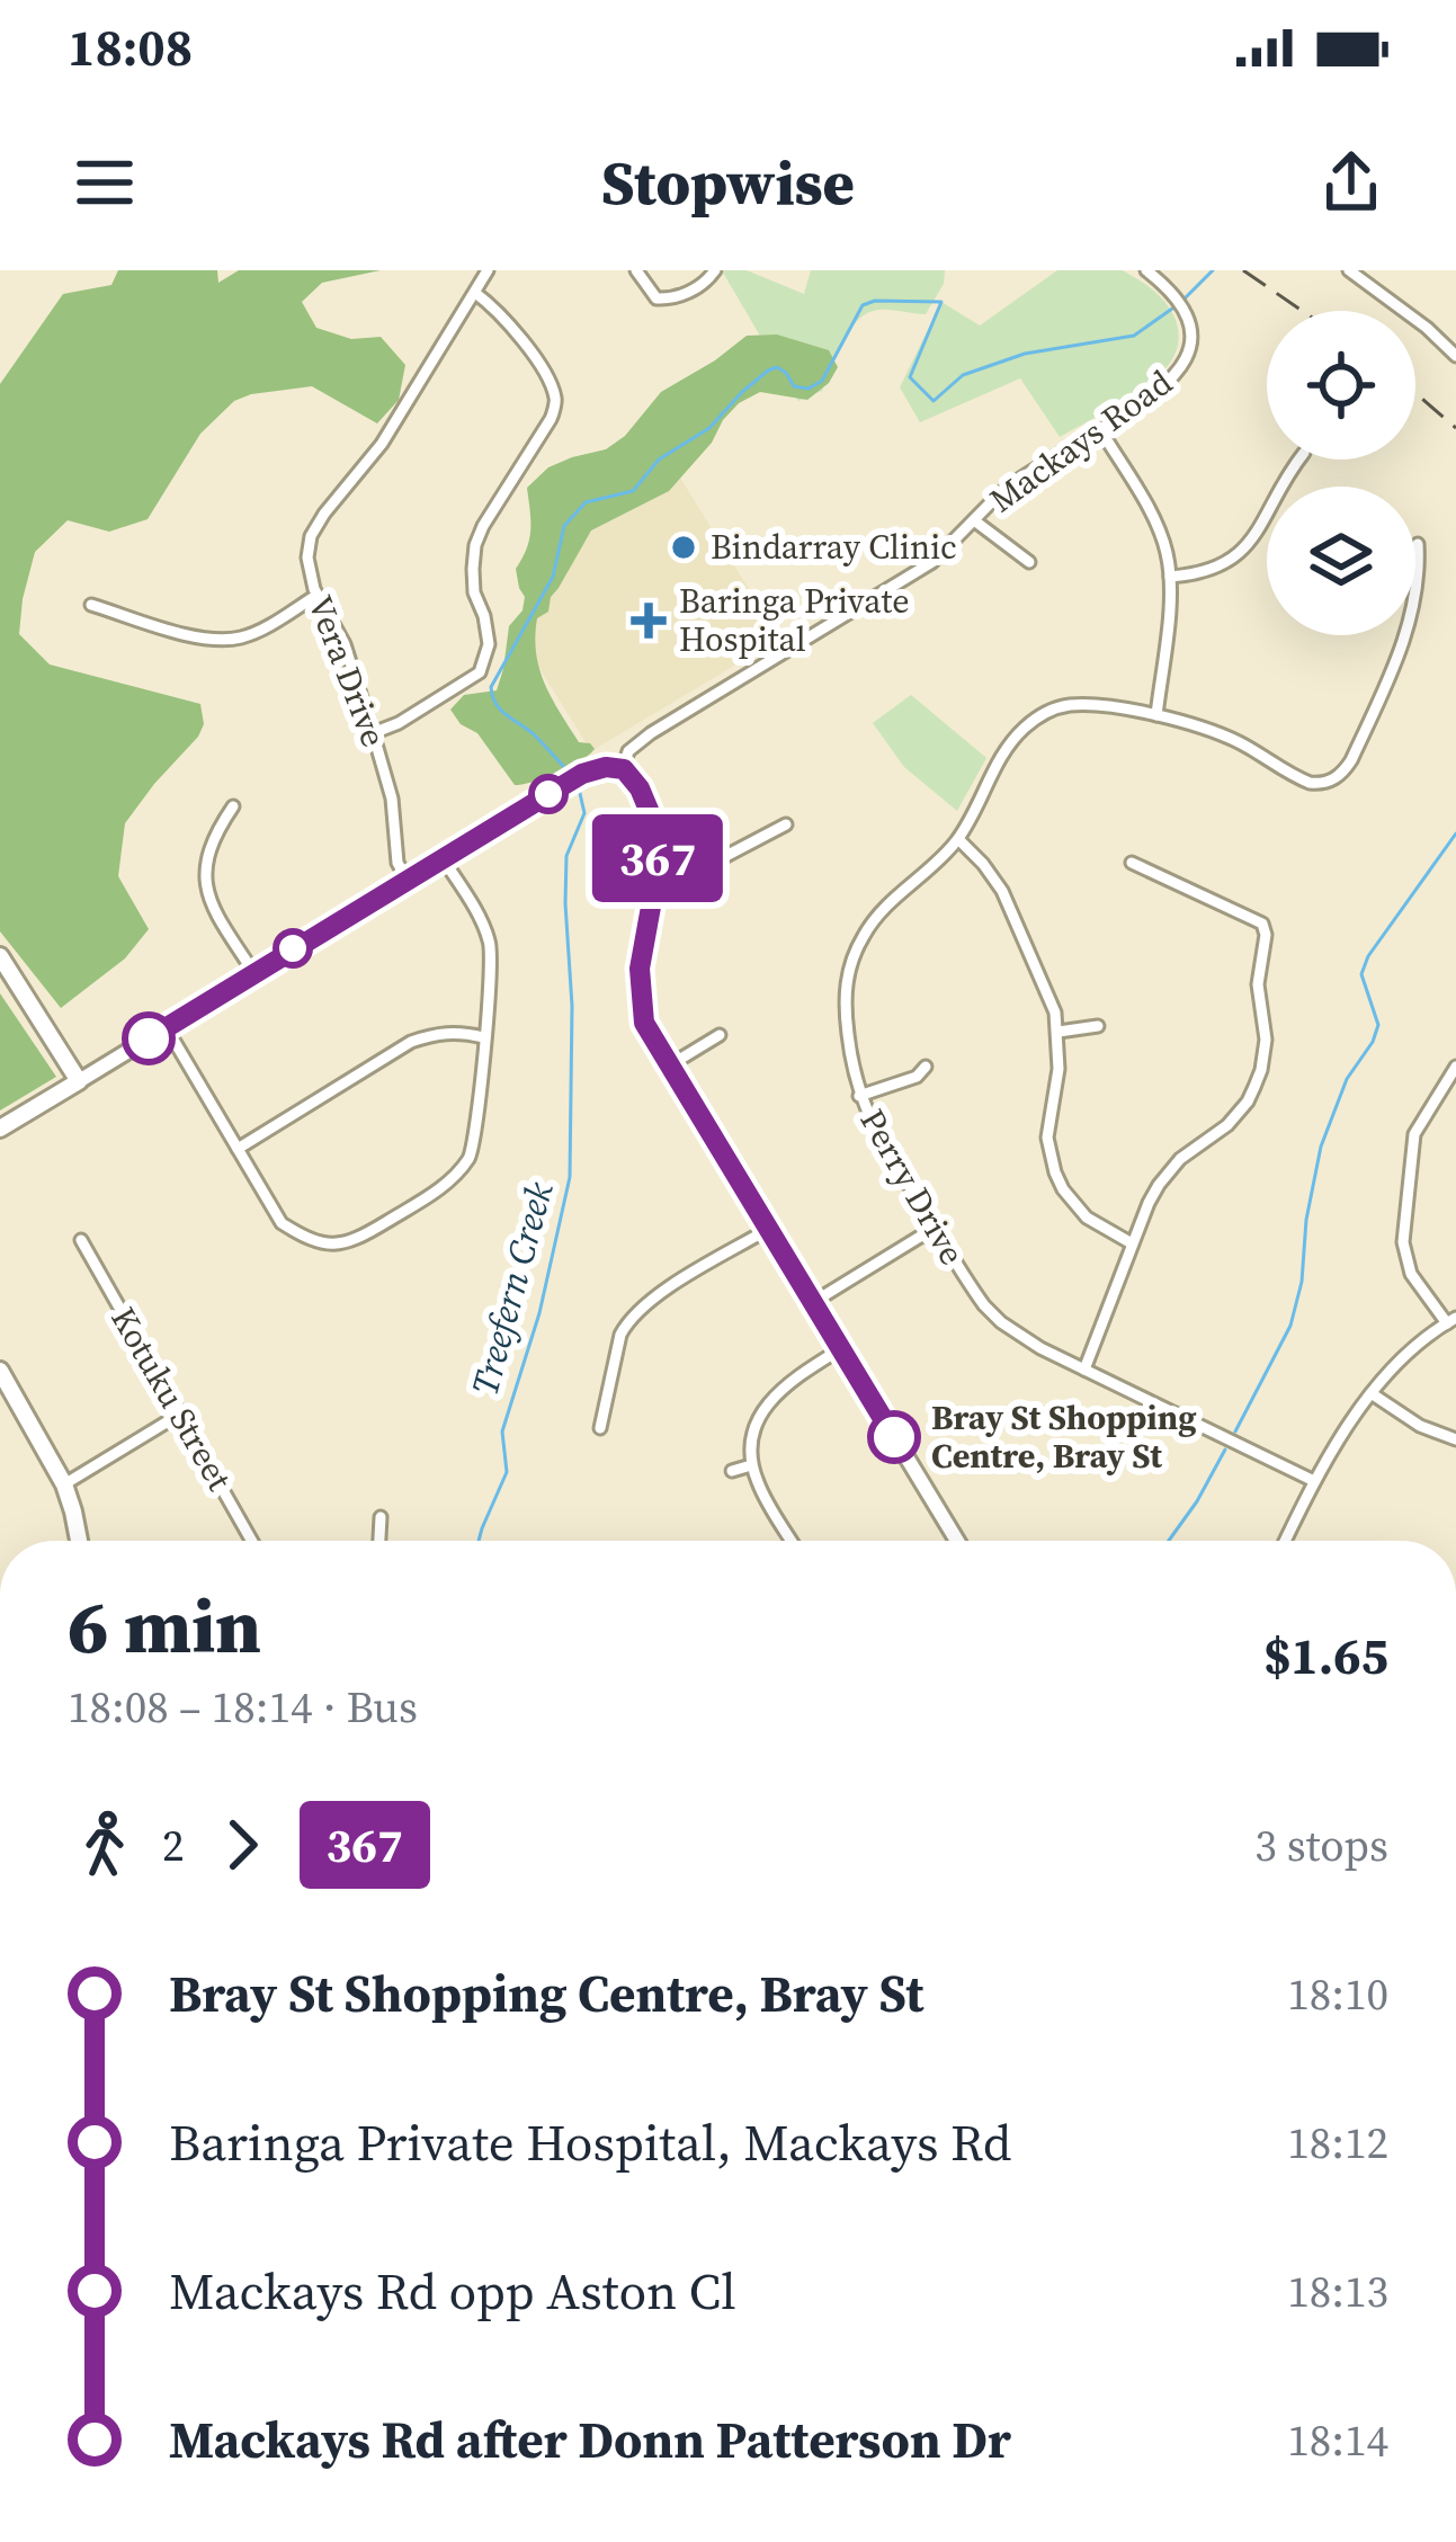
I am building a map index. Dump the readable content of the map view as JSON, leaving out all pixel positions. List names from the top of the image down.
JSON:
{
  "streets": {
    "street": [
      "Mackays Road",
      "Vera Drive",
      "Perry Drive",
      "Kotuku Street"
    ]
  },
  "water": ["Treefern Creek"],
  "places": {
    "other": ["Bindarray Clinic", "Bray St Shopping Centre, Bray St"],
    "health": ["Baringa Private Hospital"]
  },
  "lines": ["bus line 367"],
  "page": {
    "status": "18:08",
    "header": "Stopwise",
    "on_map": "367",
    "heading": ["6 min", "18:08 – 18:14 · Bus", "$1.65"],
    "legs": ["2", "367", "3 stops"],
    "list": [
      {
        "name": "Bray St Shopping Centre, Bray St",
        "value": "18:10"
      },
      {
        "name": "Baringa Private Hospital, Mackays Rd",
        "value": "18:12"
      },
      {
        "name": "Mackays Rd opp Aston Cl",
        "value": "18:13"
      },
      {
        "name": "Mackays Rd after Donn Patterson Dr",
        "value": "18:14"
      }
    ]
  }
}
